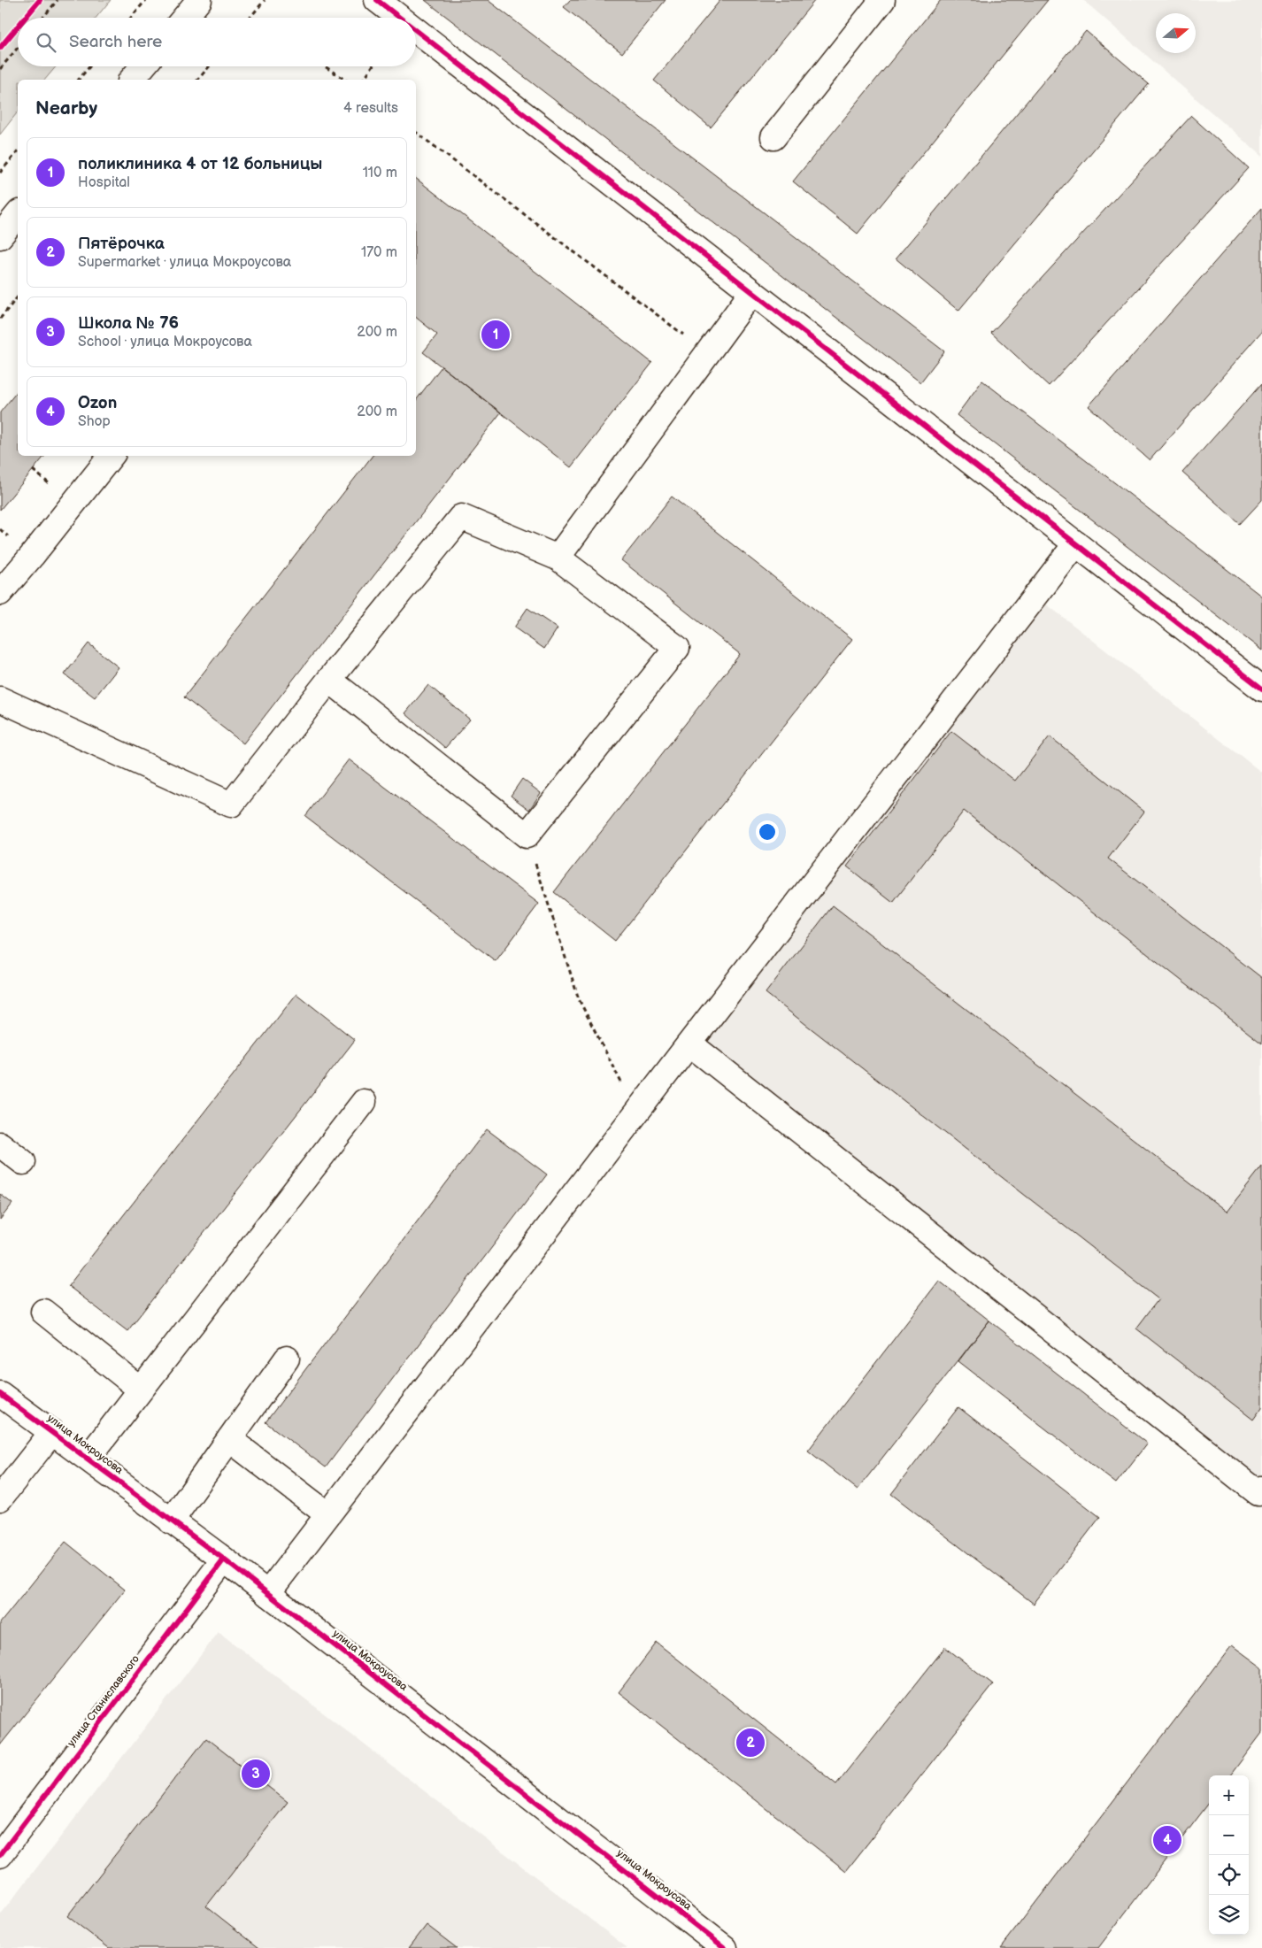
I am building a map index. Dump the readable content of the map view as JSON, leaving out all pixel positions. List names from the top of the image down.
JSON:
{
  "streets": {
    "street": ["улица Мокроусова", "улица Станиславского"]
  },
  "crossings": [
    ["улица Мокроусова", "улица Станиславского"]
  ],
  "north": "right",
  "page": {
    "search": "Search here",
    "heading": ["Nearby", "4 results"],
    "list": [
      {
        "mark": "1",
        "name": "поликлиника 4 от 12 больницы",
        "note": "Hospital",
        "value": "110 m"
      },
      {
        "mark": "2",
        "name": "Пятёрочка",
        "note": "Supermarket · улица Мокроусова",
        "value": "170 m"
      },
      {
        "mark": "3",
        "name": "Школа № 76",
        "note": "School · улица Мокроусова",
        "value": "200 m"
      },
      {
        "mark": "4",
        "name": "Ozon",
        "note": "Shop",
        "value": "200 m"
      }
    ],
    "pins": [
      "1",
      "2",
      "3",
      "4"
    ],
    "map_buttons": ["+", "−"]
  }
}
